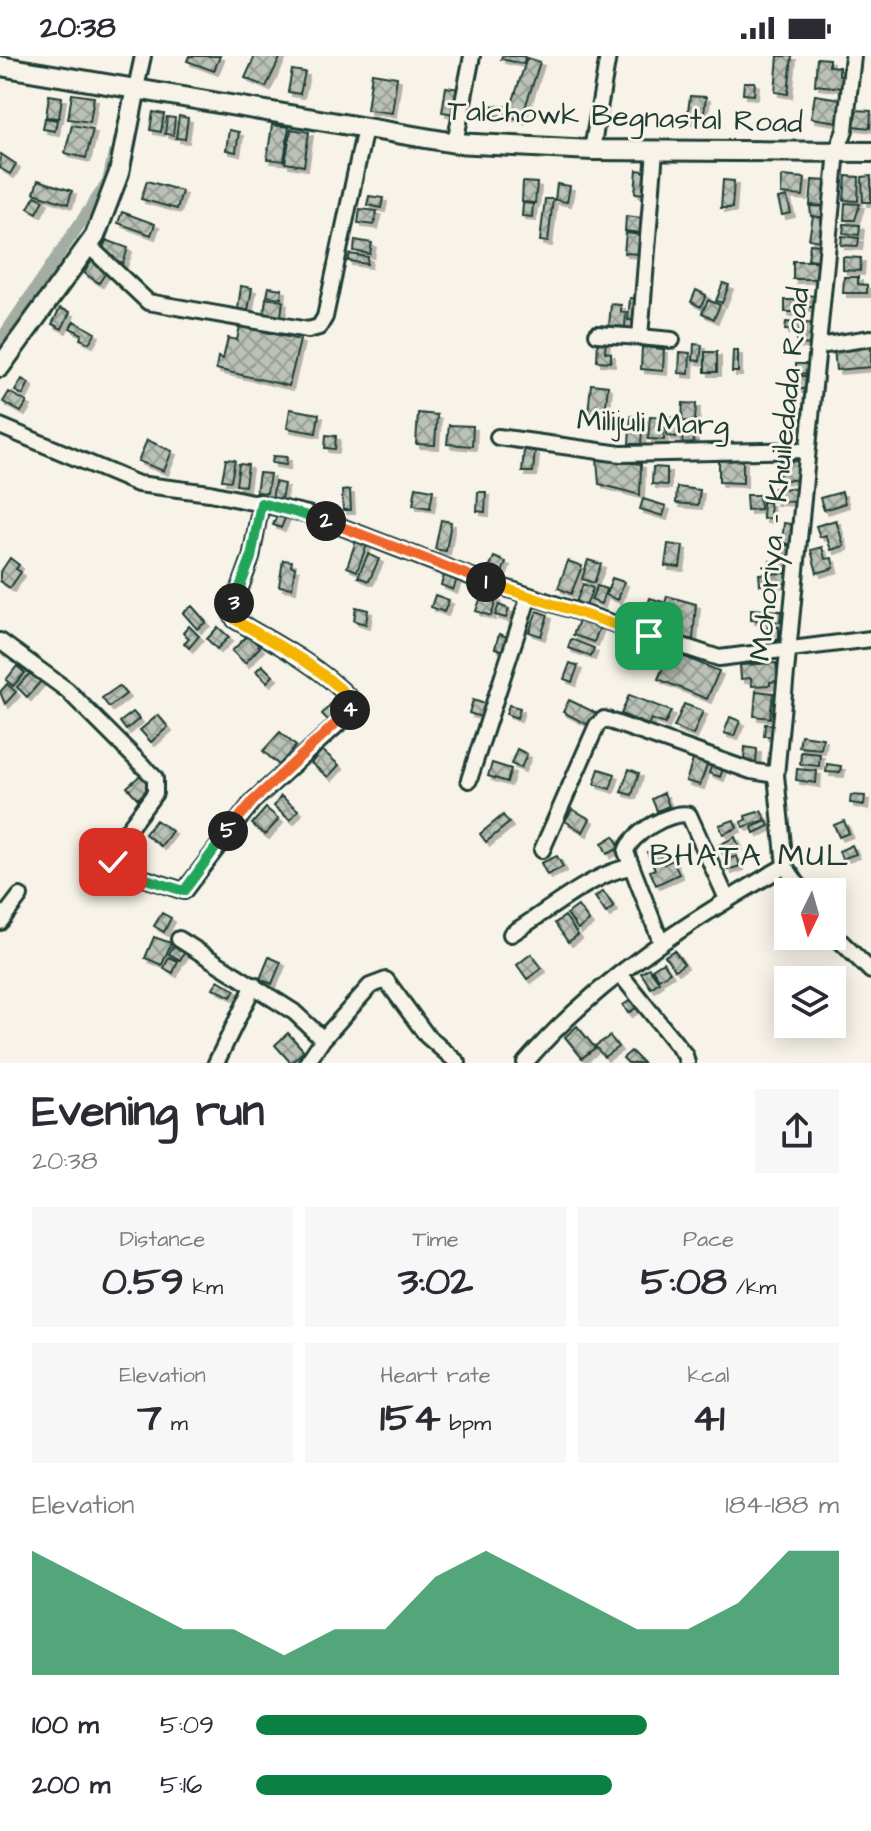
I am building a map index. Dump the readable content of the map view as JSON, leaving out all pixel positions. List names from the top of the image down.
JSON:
{
  "streets": {
    "main road": ["Talchowk Begnastal Road"],
    "street": ["Milijuli Marg", "Mohoriya - Khuiledada Road"]
  },
  "crossings": [
    ["Talchowk Begnastal Road", "Mohoriya - Khuiledada Road"],
    ["Milijuli Marg", "Mohoriya - Khuiledada Road"]
  ],
  "districts": ["BHATA MUL"],
  "north": "bottom",
  "page": {
    "status": "20:38",
    "pins": [
      "2",
      "1",
      "3",
      "4",
      "5"
    ],
    "heading": ["Evening run", "20:38"],
    "stats": [
      ["Distance", "0.59 km"],
      ["Time", "3:02"],
      ["Pace", "5:08 /km"],
      ["Elevation", "7 m"],
      ["Heart rate", "154 bpm"],
      ["kcal", "41"]
    ],
    "chart": ["Elevation", "184–188 m"],
    "list": [
      {
        "name": "100 m",
        "note": "5:09"
      },
      {
        "name": "200 m",
        "note": "5:16"
      }
    ]
  }
}
